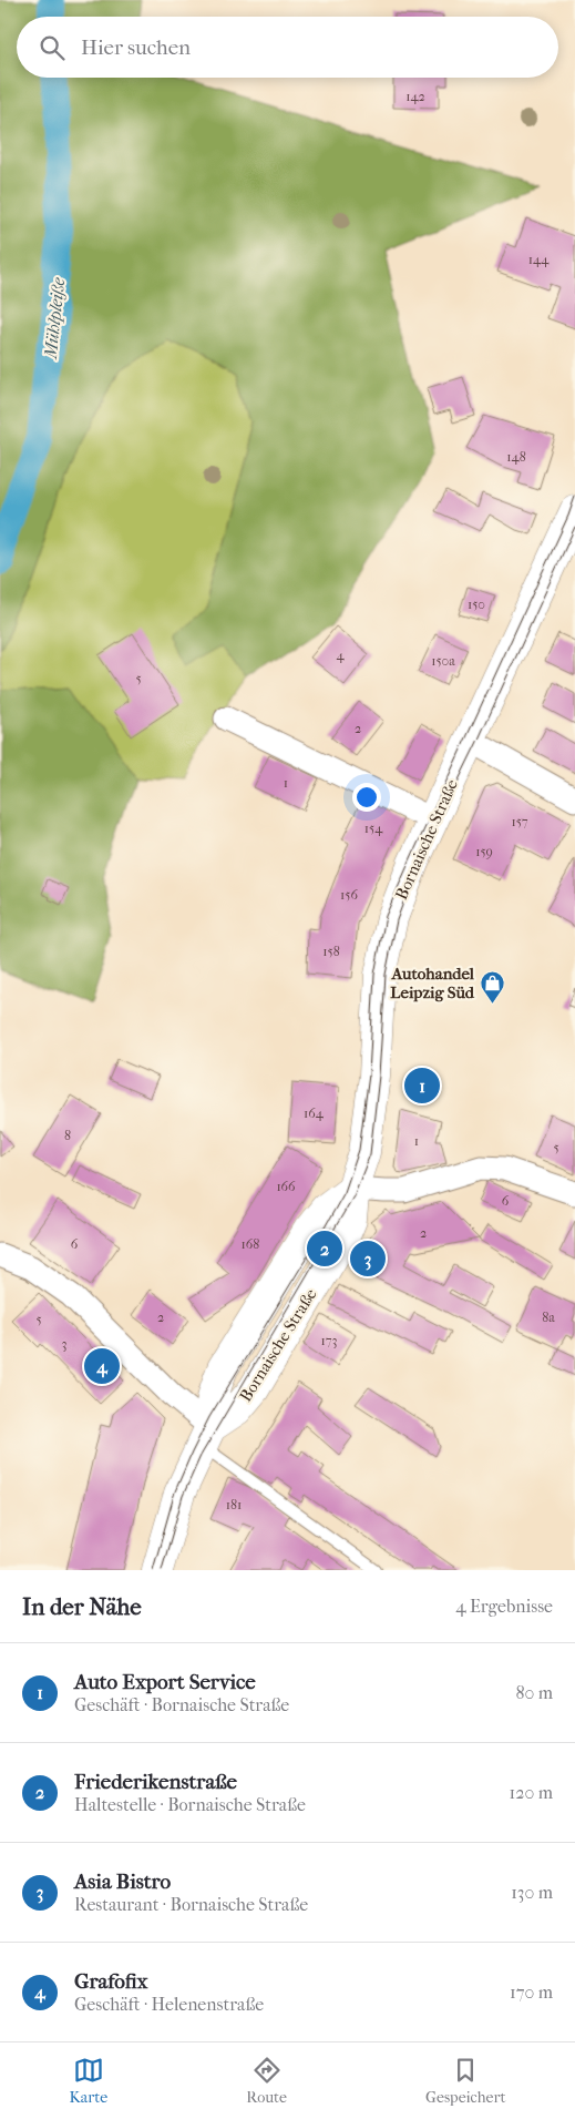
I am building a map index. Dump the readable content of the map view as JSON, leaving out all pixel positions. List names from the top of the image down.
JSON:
{
  "streets": {
    "main road": ["Bornaische Straße"]
  },
  "water": ["Mühlpleiße"],
  "places": {
    "shop": ["Autohandel Leipzig Süd"]
  },
  "house_numbers": [
    "142",
    "144",
    "148",
    "150",
    "4",
    "150a",
    "5",
    "2",
    "1",
    "157",
    "154",
    "159",
    "156",
    "158",
    "164",
    "8",
    "1",
    "5",
    "166",
    "6",
    "2",
    "6",
    "168",
    "2",
    "8a",
    "5",
    "173",
    "3",
    "181"
  ],
  "page": {
    "search": "Hier suchen",
    "pins": [
      "1",
      "2",
      "3",
      "4"
    ],
    "heading": ["In der Nähe", "4 Ergebnisse"],
    "list": [
      {
        "mark": "1",
        "name": "Auto Export Service",
        "note": "Geschäft · Bornaische Straße",
        "value": "80 m"
      },
      {
        "mark": "2",
        "name": "Friederikenstraße",
        "note": "Haltestelle · Bornaische Straße",
        "value": "120 m"
      },
      {
        "mark": "3",
        "name": "Asia Bistro",
        "note": "Restaurant · Bornaische Straße",
        "value": "130 m"
      },
      {
        "mark": "4",
        "name": "Grafofix",
        "note": "Geschäft · Helenenstraße",
        "value": "170 m"
      }
    ],
    "nav": ["Karte", "Route", "Gespeichert"]
  }
}
